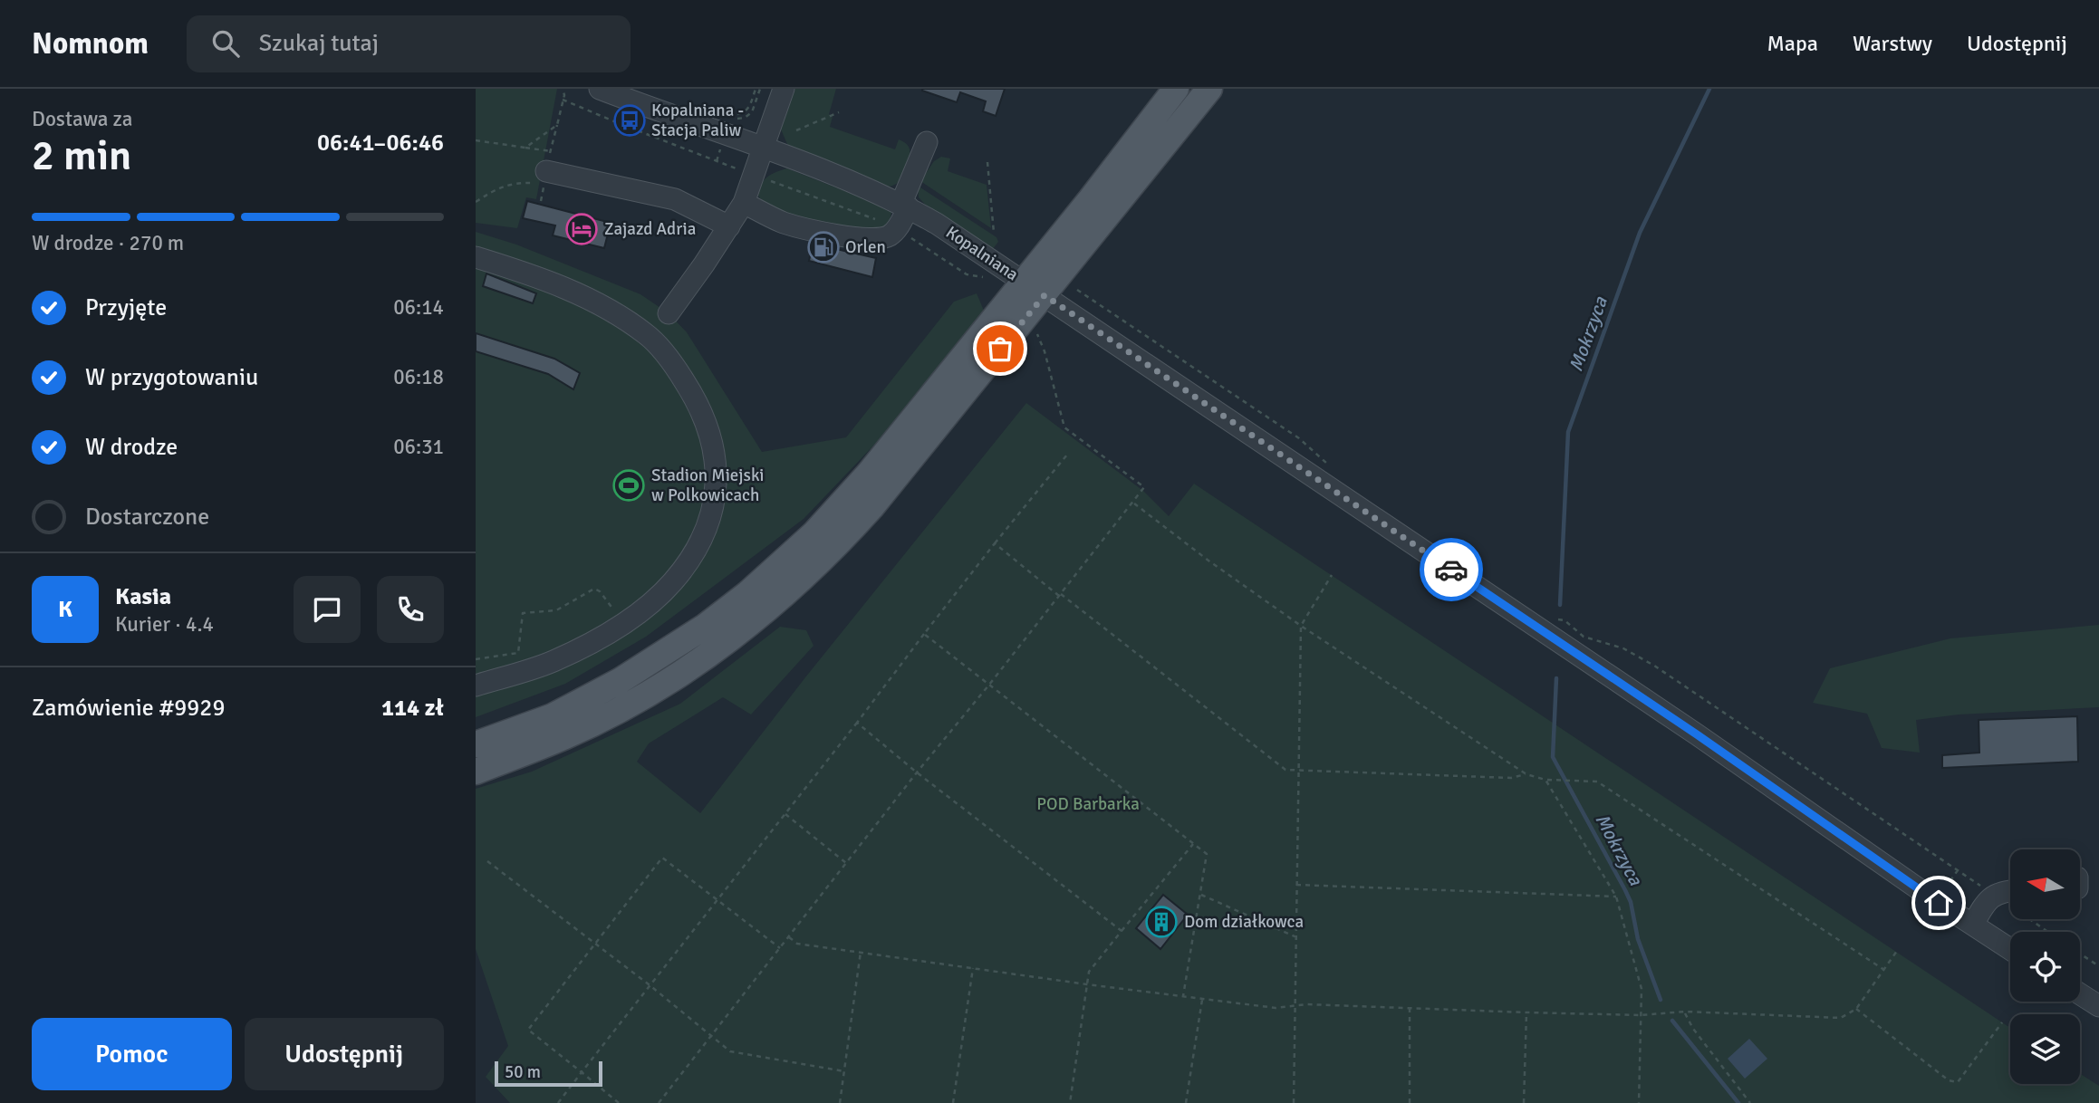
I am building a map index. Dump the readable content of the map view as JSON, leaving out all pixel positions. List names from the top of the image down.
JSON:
{
  "streets": {
    "street": ["Kopalniana"]
  },
  "water": ["Mokrzyca"],
  "parks": ["POD Barbarka"],
  "places": {
    "bus stop": ["Kopalniana - Stacja Paliw"],
    "hotel": ["Zajazd Adria"],
    "fuel station": ["Orlen"],
    "sports": ["Stadion Miejski w Polkowicach"],
    "building": ["Dom działkowca"]
  },
  "scale_bar": "50 m",
  "north": "left",
  "page": {
    "header": "Nomnom",
    "search": "Szukaj tutaj",
    "nav": ["Mapa", "Warstwy", "Udostępnij"],
    "heading": ["2 min", "Dostawa za", "06:41–06:46"],
    "panel": [
      "Kasia",
      "Kurier · 4.4",
      "Zamówienie #9929",
      "114 zł"
    ],
    "bar": "W drodze · 270 m",
    "list": [
      ["Przyjęte", "06:14"],
      ["W przygotowaniu", "06:18"],
      ["W drodze", "06:31"],
      "Dostarczone"
    ],
    "round": "K",
    "buttons": ["Pomoc", "Udostępnij"],
    "scale": "50 m"
  }
}
